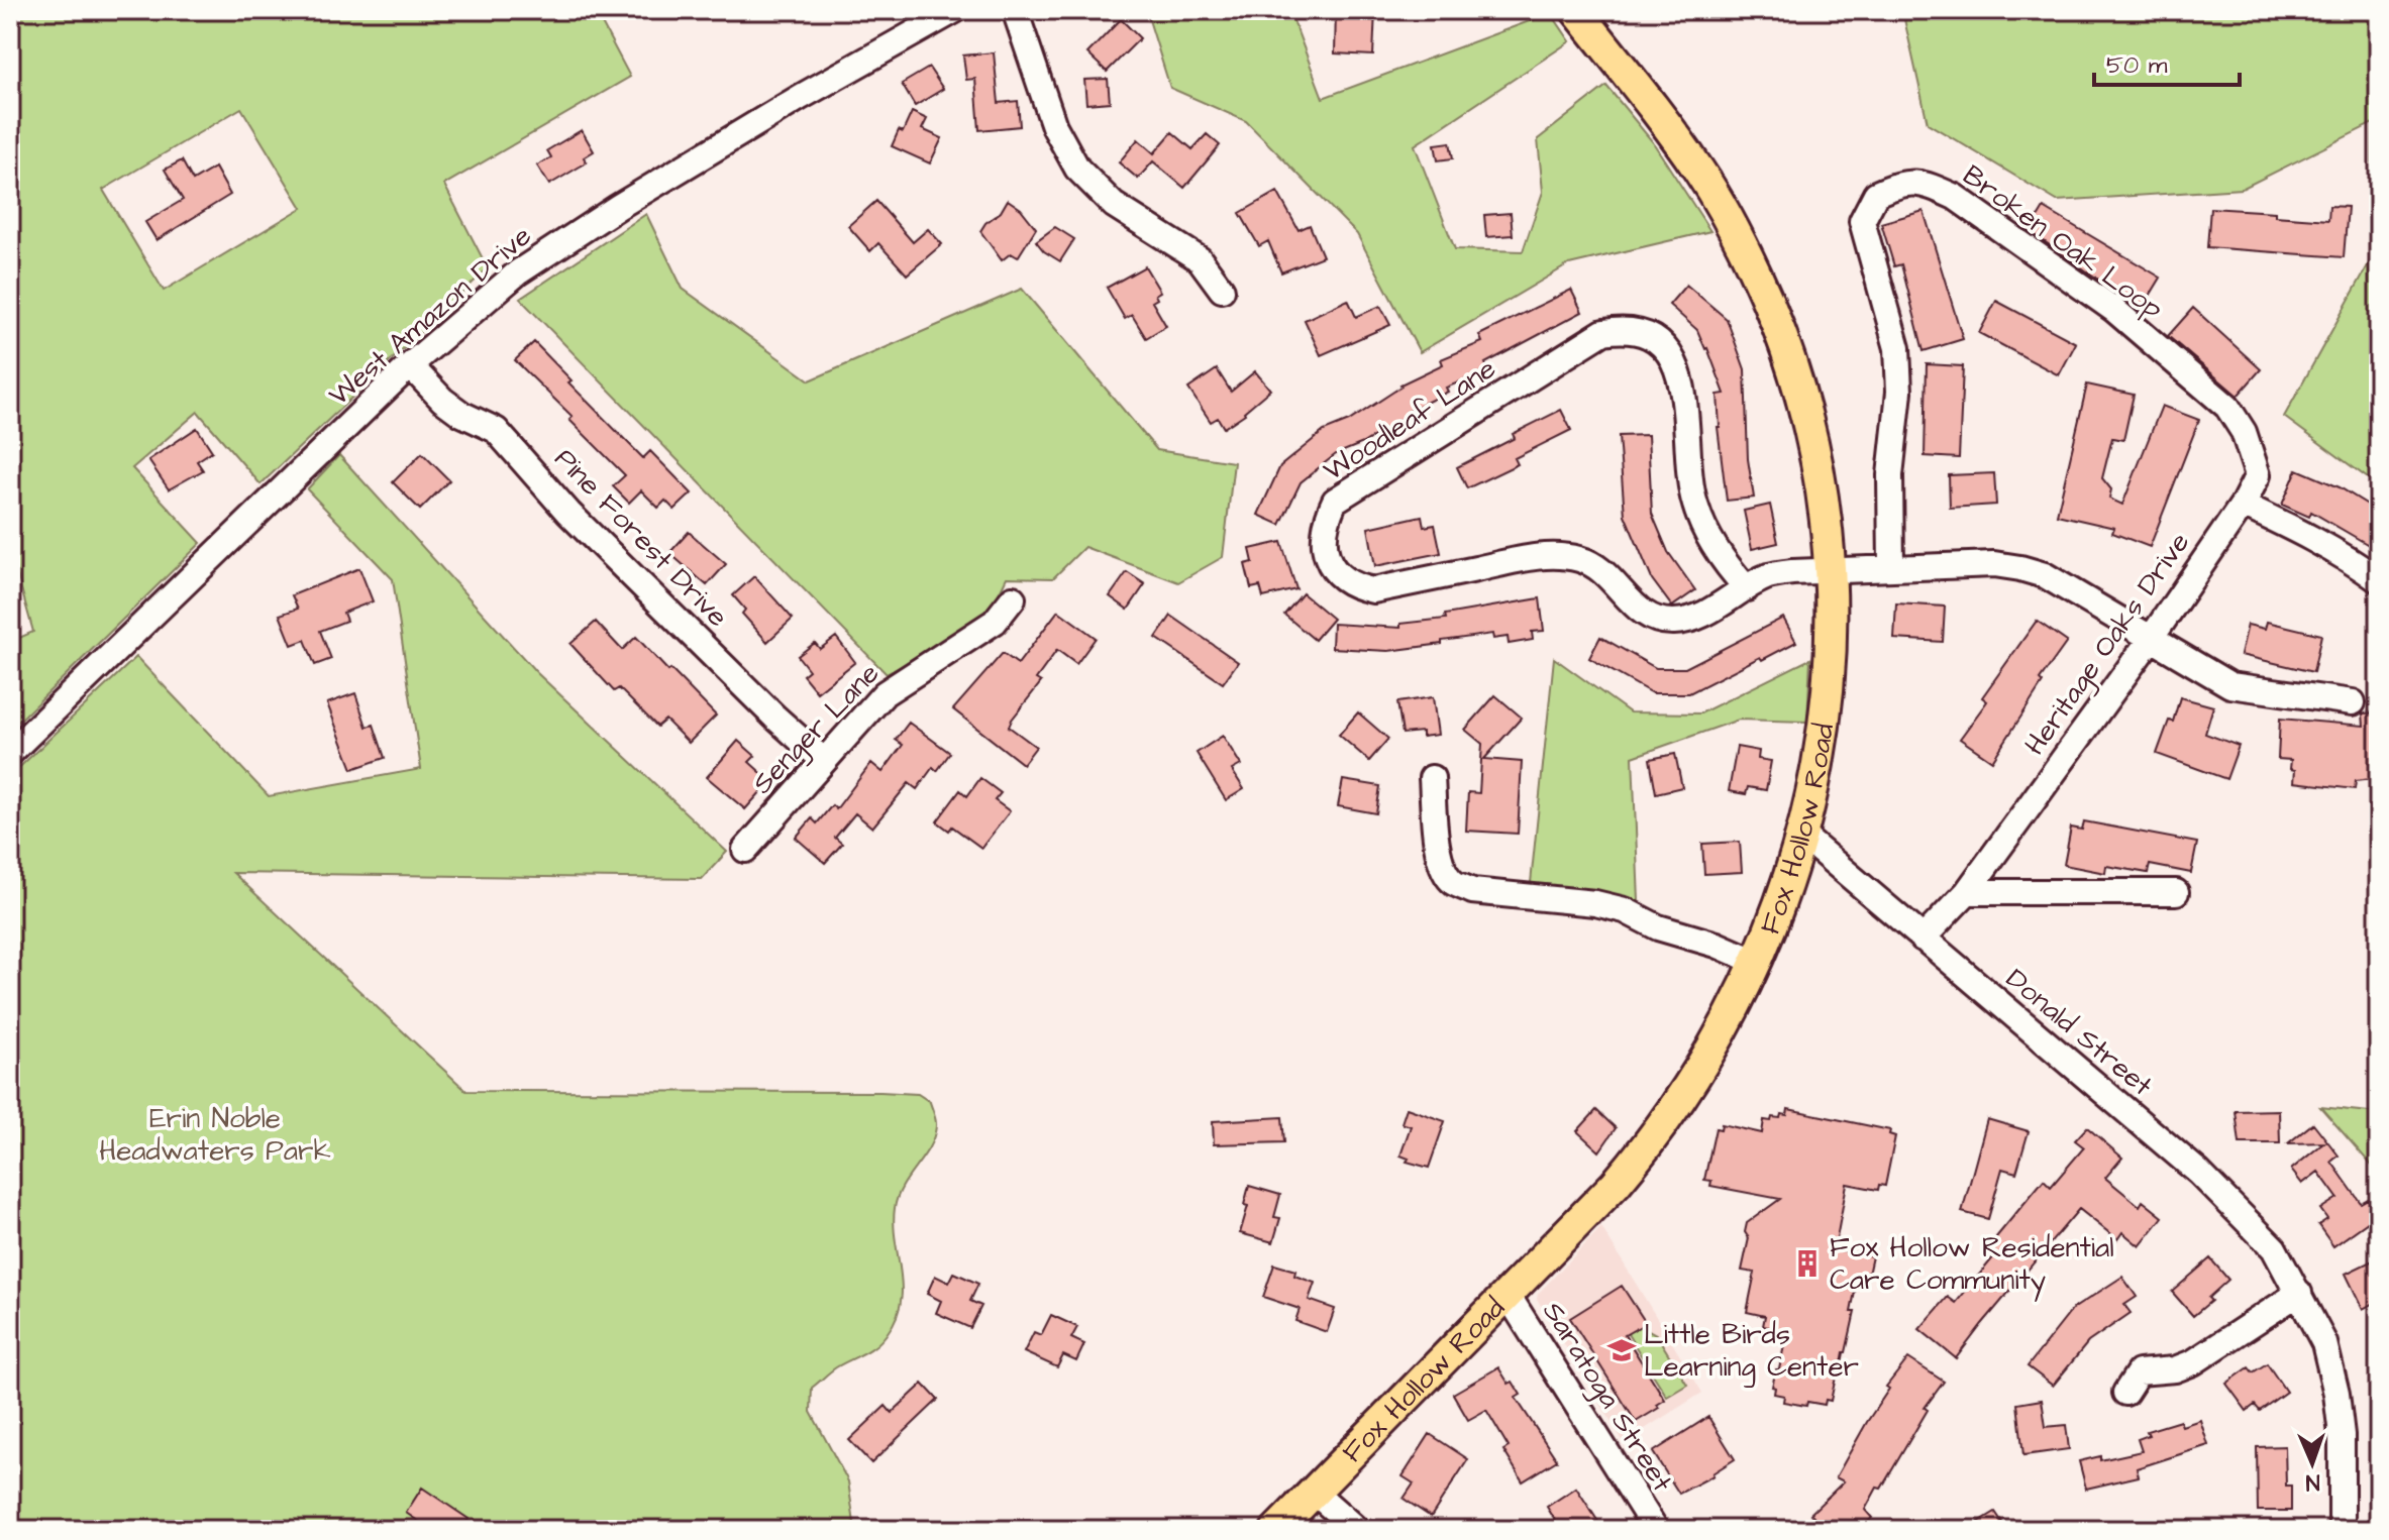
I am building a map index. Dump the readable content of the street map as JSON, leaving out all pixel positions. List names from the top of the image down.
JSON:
{
  "streets": {
    "main road": ["Fox Hollow Road"],
    "street": [
      "Broken Oak Loop",
      "West Amazon Drive",
      "Woodleaf Lane",
      "Pine Forest Drive",
      "Heritage Oaks Drive",
      "Senger Lane",
      "Donald Street",
      "Saratoga Street"
    ]
  },
  "crossings": [
    ["Broken Oak Loop", "Woodleaf Lane"],
    ["Broken Oak Loop", "Heritage Oaks Drive"],
    ["West Amazon Drive", "Pine Forest Drive"],
    ["Woodleaf Lane", "Heritage Oaks Drive"],
    ["Woodleaf Lane", "Fox Hollow Road"],
    ["Pine Forest Drive", "Senger Lane"],
    ["Heritage Oaks Drive", "Donald Street"],
    ["Fox Hollow Road", "Donald Street"],
    ["Fox Hollow Road", "Saratoga Street"]
  ],
  "parks": ["Erin Noble Headwaters Park"],
  "places": {
    "building": ["Fox Hollow Residential Care Community"],
    "school or university": ["Little Birds Learning Center"]
  },
  "scale_bar": "50 m",
  "north": "bottom"
}
